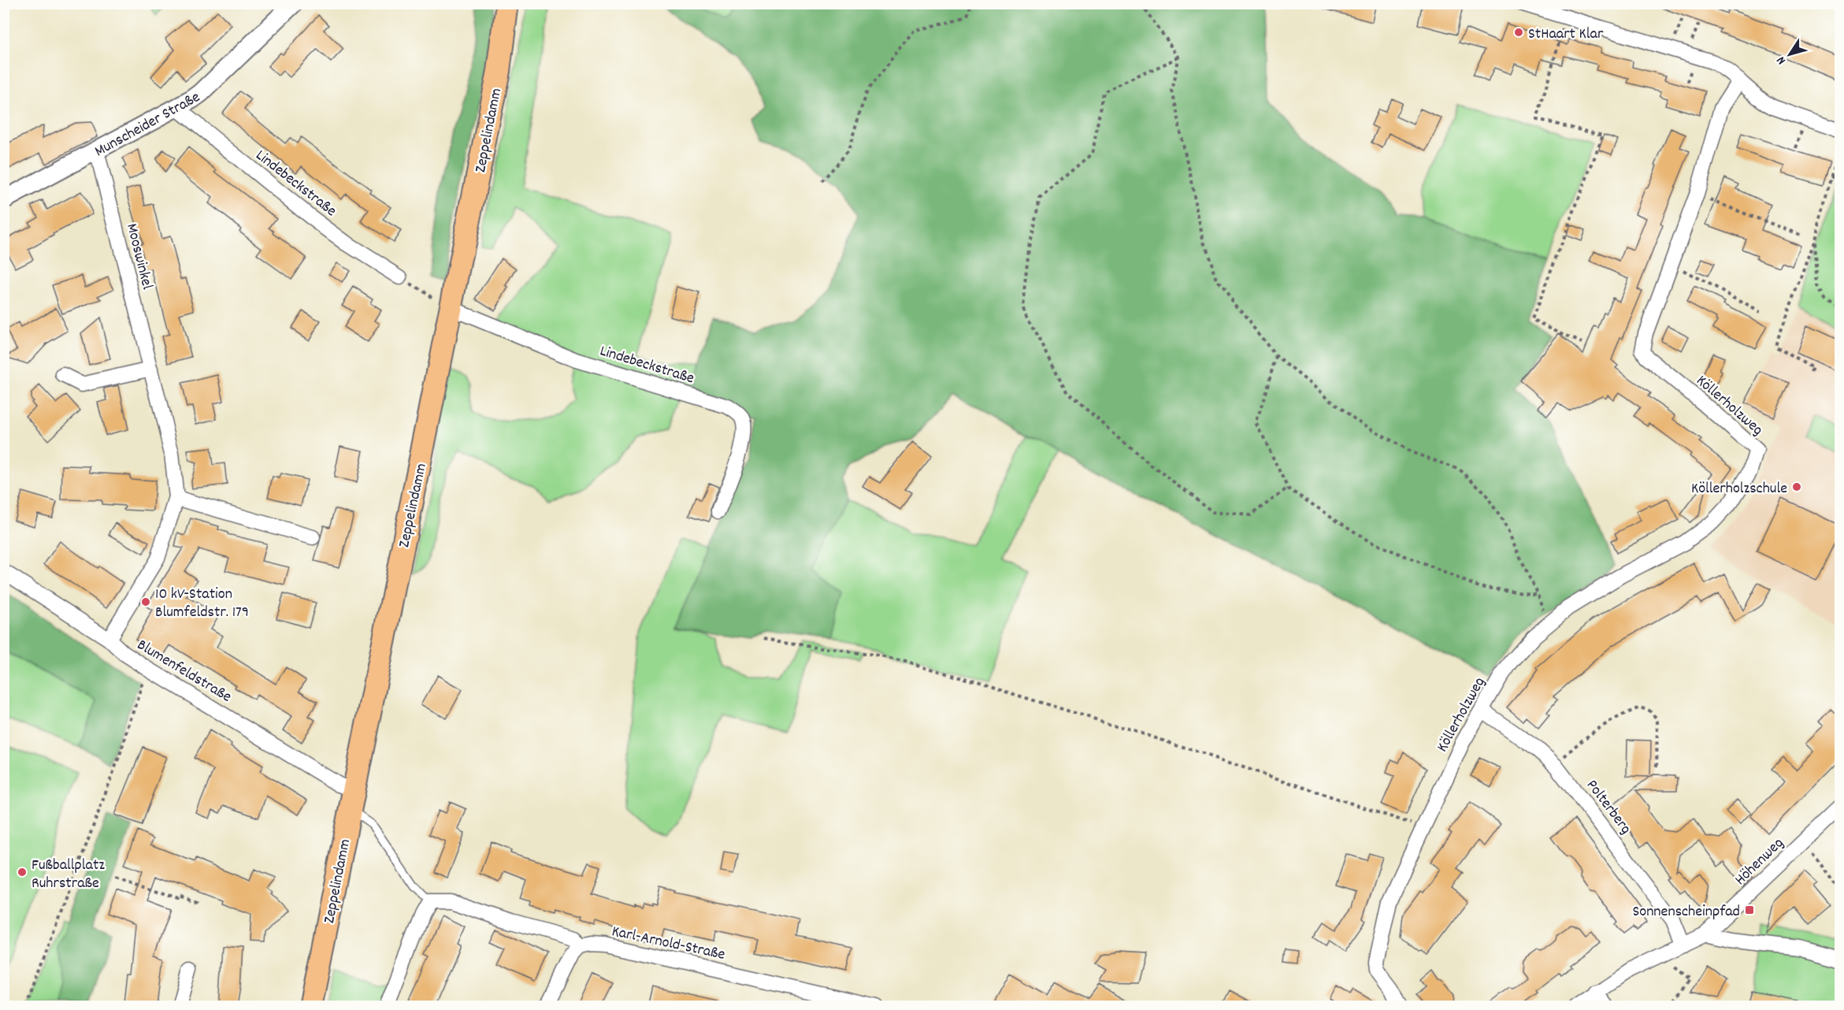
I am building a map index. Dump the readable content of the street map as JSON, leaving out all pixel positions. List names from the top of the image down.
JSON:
{
  "streets": {
    "main road": ["Zeppelindamm"],
    "street": [
      "Munscheider Straße",
      "Lindebeckstraße",
      "Mooswinkel",
      "Köllerholzweg",
      "Blumenfeldstraße",
      "Polterberg",
      "Höhenweg",
      "Karl-Arnold-Straße"
    ]
  },
  "crossings": [
    ["Munscheider Straße", "Lindebeckstraße"],
    ["Munscheider Straße", "Mooswinkel"],
    ["Zeppelindamm", "Lindebeckstraße"],
    ["Zeppelindamm", "Blumenfeldstraße"],
    ["Mooswinkel", "Blumenfeldstraße"],
    ["Köllerholzweg", "Polterberg"],
    ["Polterberg", "Höhenweg"]
  ],
  "places": {
    "other": [
      "StHaart Klar",
      "Köllerholzschule",
      "10 kV-Station Blumfeldstr. 179",
      "Fußballplatz Ruhrstraße"
    ],
    "transit": ["Sonnenscheinpfad"]
  },
  "north": "bottom left"
}
